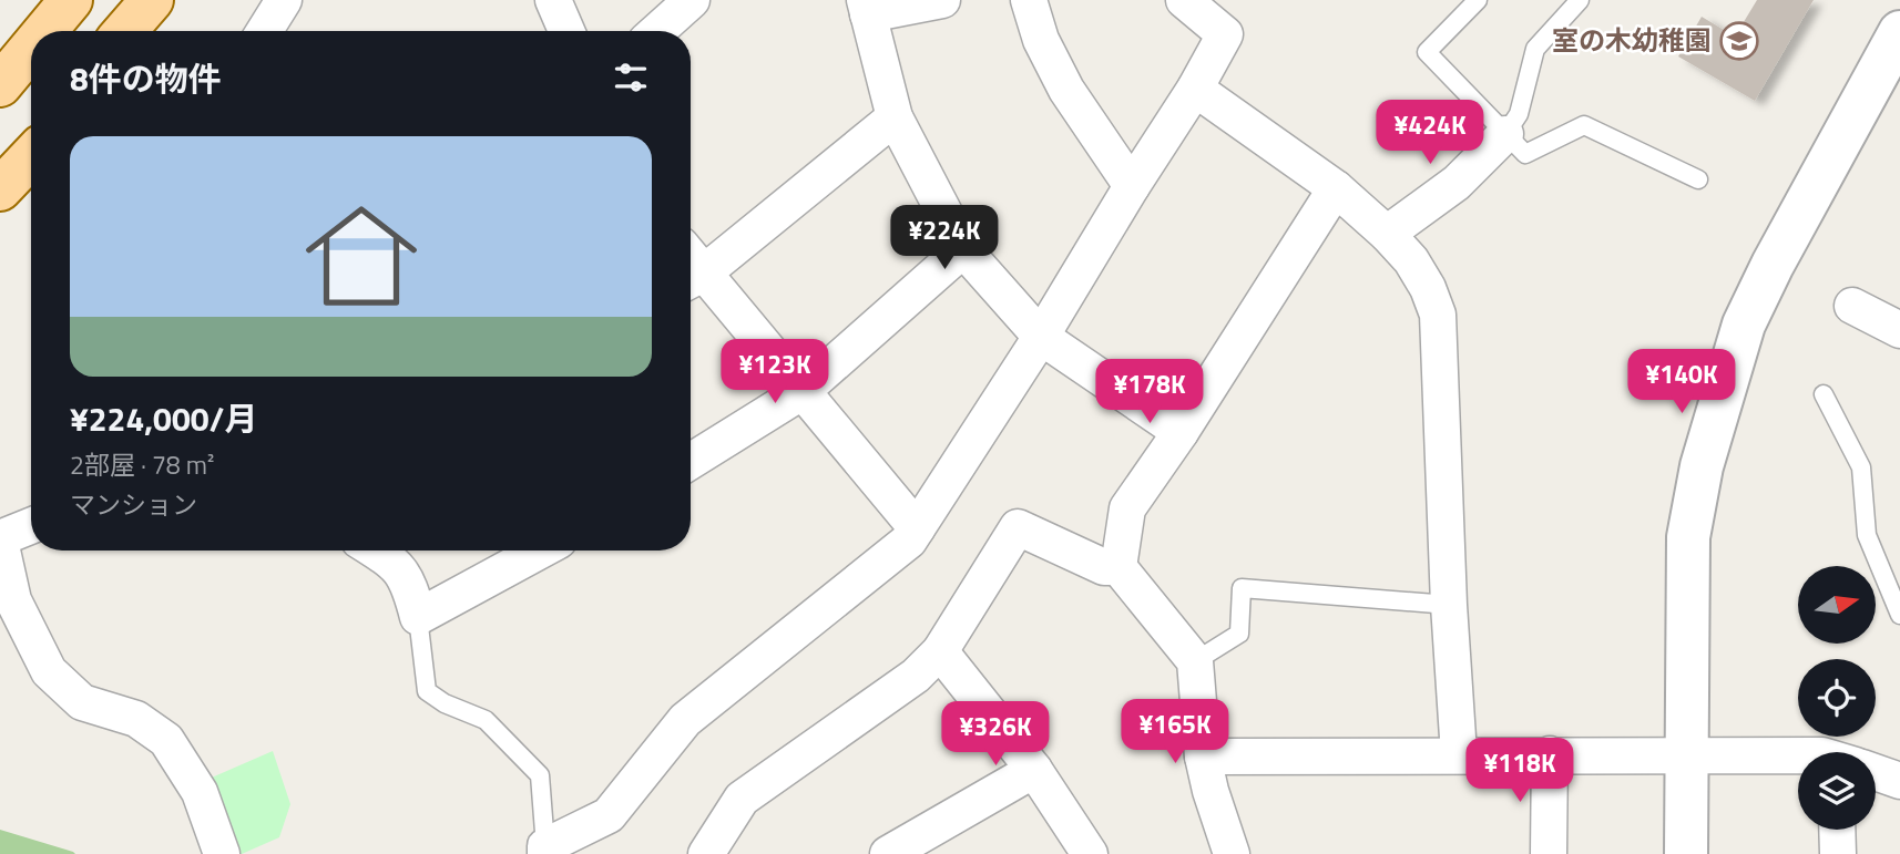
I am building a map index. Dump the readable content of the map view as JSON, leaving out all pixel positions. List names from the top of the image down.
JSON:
{
  "places": {
    "school or university": ["室の木幼稚園"]
  },
  "north": "right",
  "page": {
    "heading": "8件の物件",
    "price": [
      "¥424K",
      "¥224K",
      "¥123K",
      "¥140K",
      "¥178K",
      "¥165K",
      "¥326K",
      "¥118K"
    ],
    "list": [
      {
        "name": "¥224,000/月",
        "note": "2部屋 · 78 m² · マンション"
      }
    ]
  }
}
